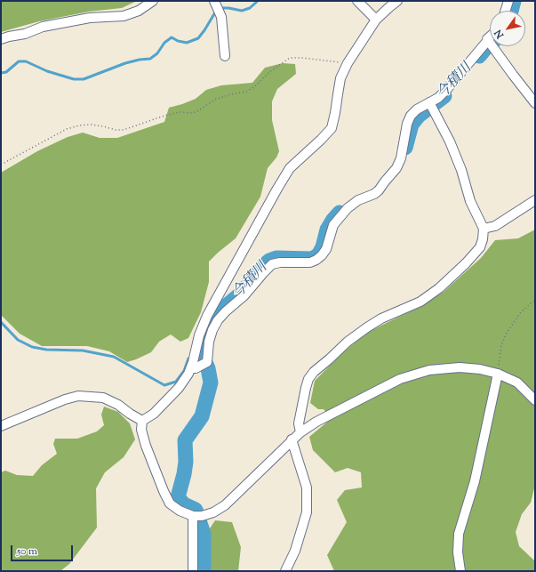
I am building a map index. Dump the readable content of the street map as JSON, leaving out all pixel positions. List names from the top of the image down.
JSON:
{
  "water": ["今積川"],
  "scale_bar": "50 m",
  "north": "bottom left"
}
